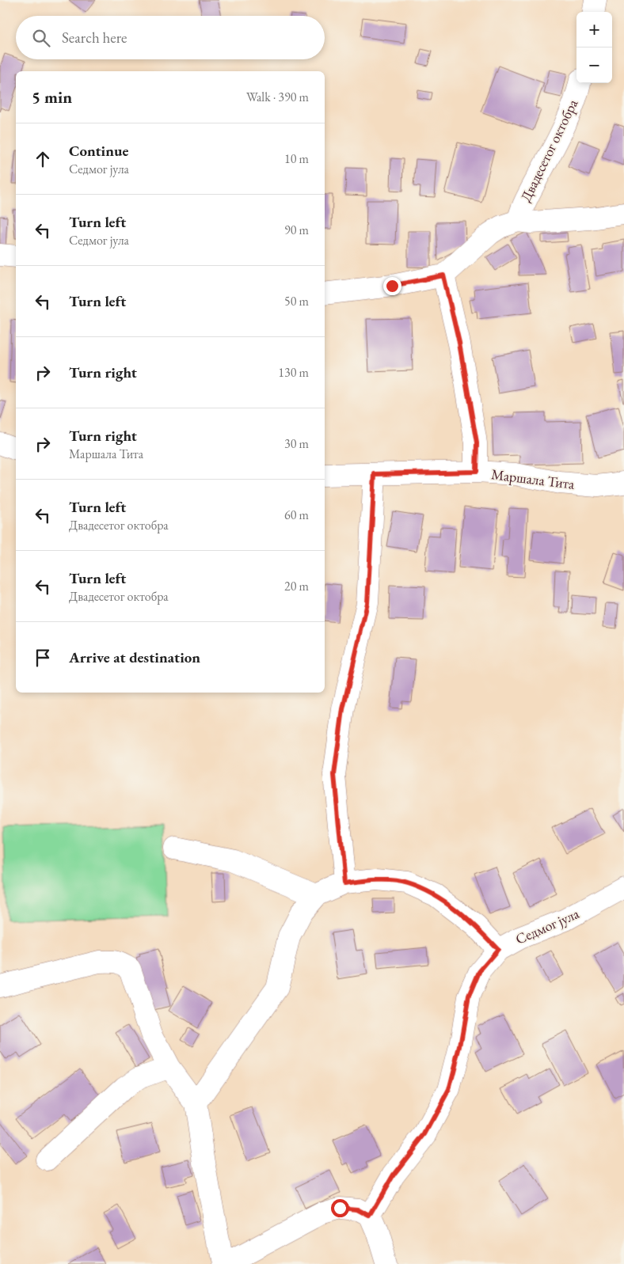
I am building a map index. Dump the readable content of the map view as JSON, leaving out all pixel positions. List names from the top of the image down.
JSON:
{
  "streets": {
    "street": ["Двадесетог октобра", "Маршала Тита", "Седмог јула"]
  },
  "page": {
    "map_buttons": ["+", "−"],
    "search": "Search here",
    "heading": ["5 min", "Walk · 390 m"],
    "list": [
      ["Continue", "Седмог јула", "10 m"],
      ["Turn left", "Седмог јула", "90 m"],
      ["Turn left", "50 m"],
      ["Turn right", "130 m"],
      ["Turn right", "Маршала Тита", "30 m"],
      ["Turn left", "Двадесетог октобра", "60 m"],
      ["Turn left", "Двадесетог октобра", "20 m"],
      "Arrive at destination"
    ]
  }
}
